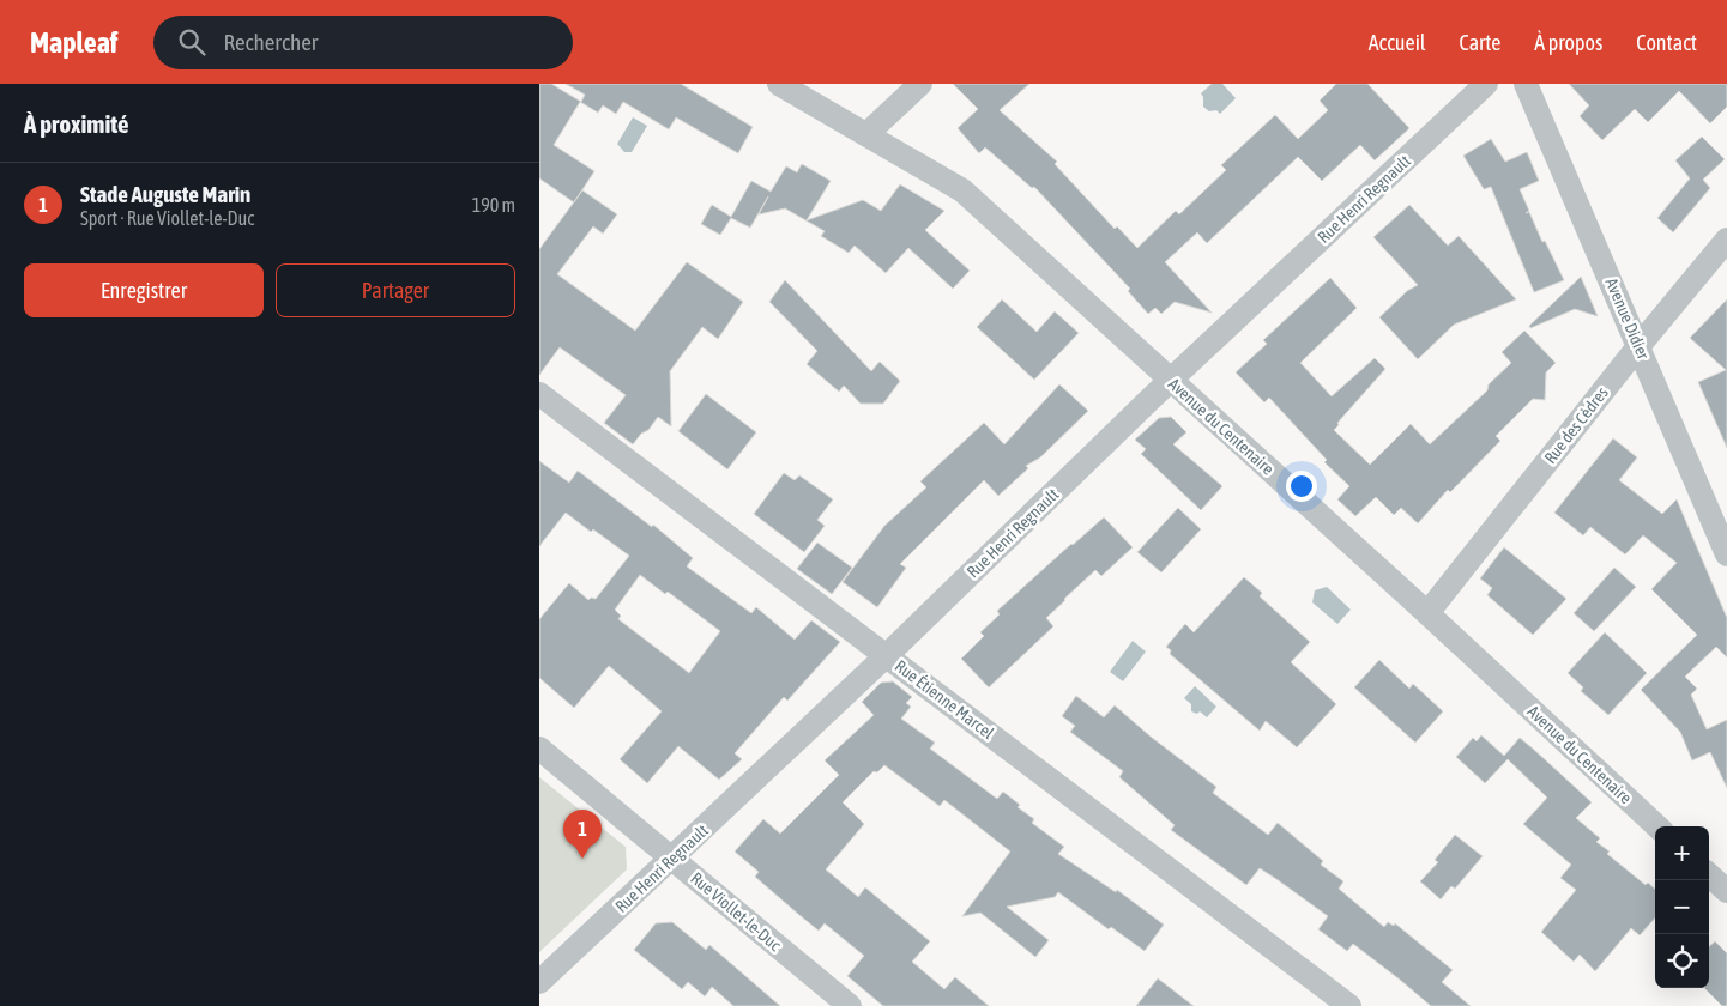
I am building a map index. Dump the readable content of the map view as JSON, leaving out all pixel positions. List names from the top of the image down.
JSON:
{
  "streets": {
    "street": [
      "Rue Henri Regnault",
      "Avenue Didier",
      "Rue des Cèdres",
      "Avenue du Centenaire",
      "Rue Étienne Marcel",
      "Rue Viollet-le-Duc"
    ]
  },
  "crossings": [
    ["Rue Henri Regnault", "Avenue du Centenaire"],
    ["Rue Henri Regnault", "Rue Étienne Marcel"],
    ["Rue Henri Regnault", "Rue Viollet-le-Duc"],
    ["Avenue Didier", "Rue des Cèdres"],
    ["Rue des Cèdres", "Avenue du Centenaire"]
  ],
  "page": {
    "header": "Mapleaf",
    "search": "Rechercher",
    "nav": [
      "Accueil",
      "Carte",
      "À propos",
      "Contact"
    ],
    "heading": "À proximité",
    "list": [
      {
        "mark": "1",
        "name": "Stade Auguste Marin",
        "note": "Sport · Rue Viollet-le-Duc",
        "value": "190 m"
      }
    ],
    "buttons": ["Enregistrer", "Partager"],
    "pins": "1",
    "map_buttons": ["+", "−"]
  }
}
